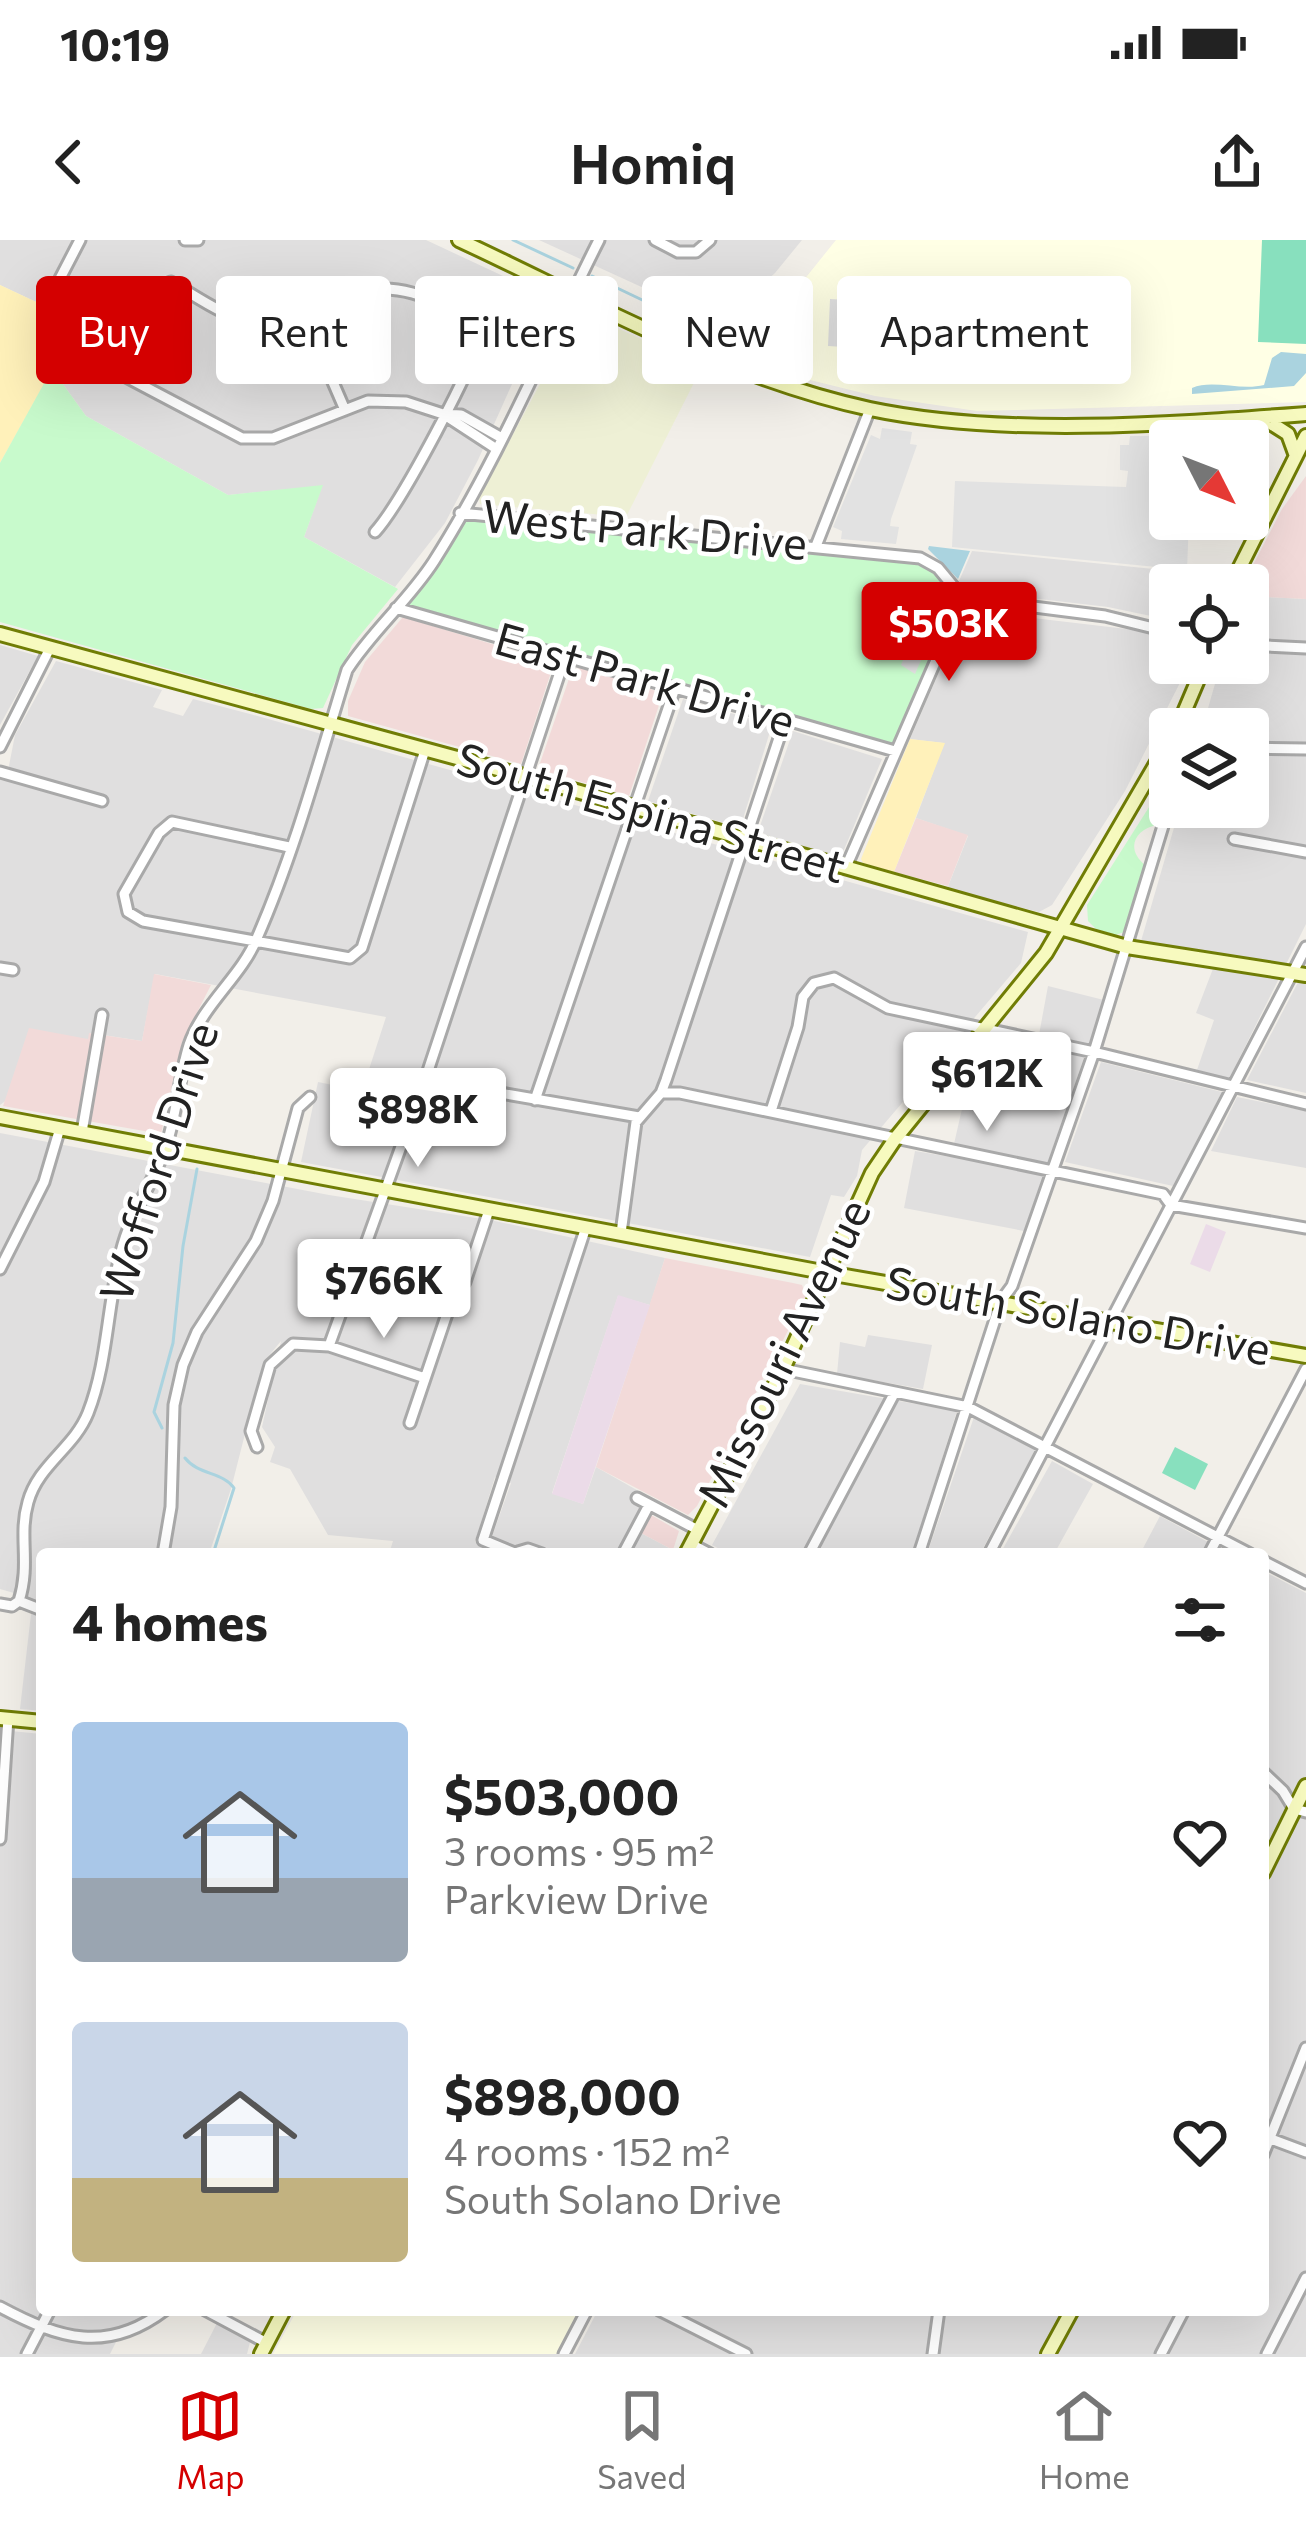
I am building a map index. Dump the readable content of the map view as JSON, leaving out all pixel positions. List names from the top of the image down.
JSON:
{
  "streets": {
    "street": [
      "West Park Drive",
      "East Park Drive",
      "South Espina Street",
      "Wofford Drive",
      "South Solano Drive",
      "Missouri Avenue"
    ]
  },
  "crossings": [
    ["West Park Drive", "Wofford Drive"],
    ["East Park Drive", "Wofford Drive"],
    ["South Espina Street", "Wofford Drive"],
    ["South Espina Street", "Missouri Avenue"],
    ["Wofford Drive", "South Solano Drive"],
    ["South Solano Drive", "Missouri Avenue"]
  ],
  "north": "bottom right",
  "page": {
    "status": "10:19",
    "header": "Homiq",
    "chip": [
      "Buy",
      "Rent",
      "Filters",
      "New",
      "Apartment"
    ],
    "price": [
      "$503K",
      "$612K",
      "$898K",
      "$766K"
    ],
    "heading": "4 homes",
    "list": [
      {
        "name": "$503,000",
        "note": "3 rooms · 95 m² · Parkview Drive"
      },
      {
        "name": "$898,000",
        "note": "4 rooms · 152 m² · South Solano Drive"
      }
    ],
    "tabs": ["Map", "Saved", "Home"]
  }
}
